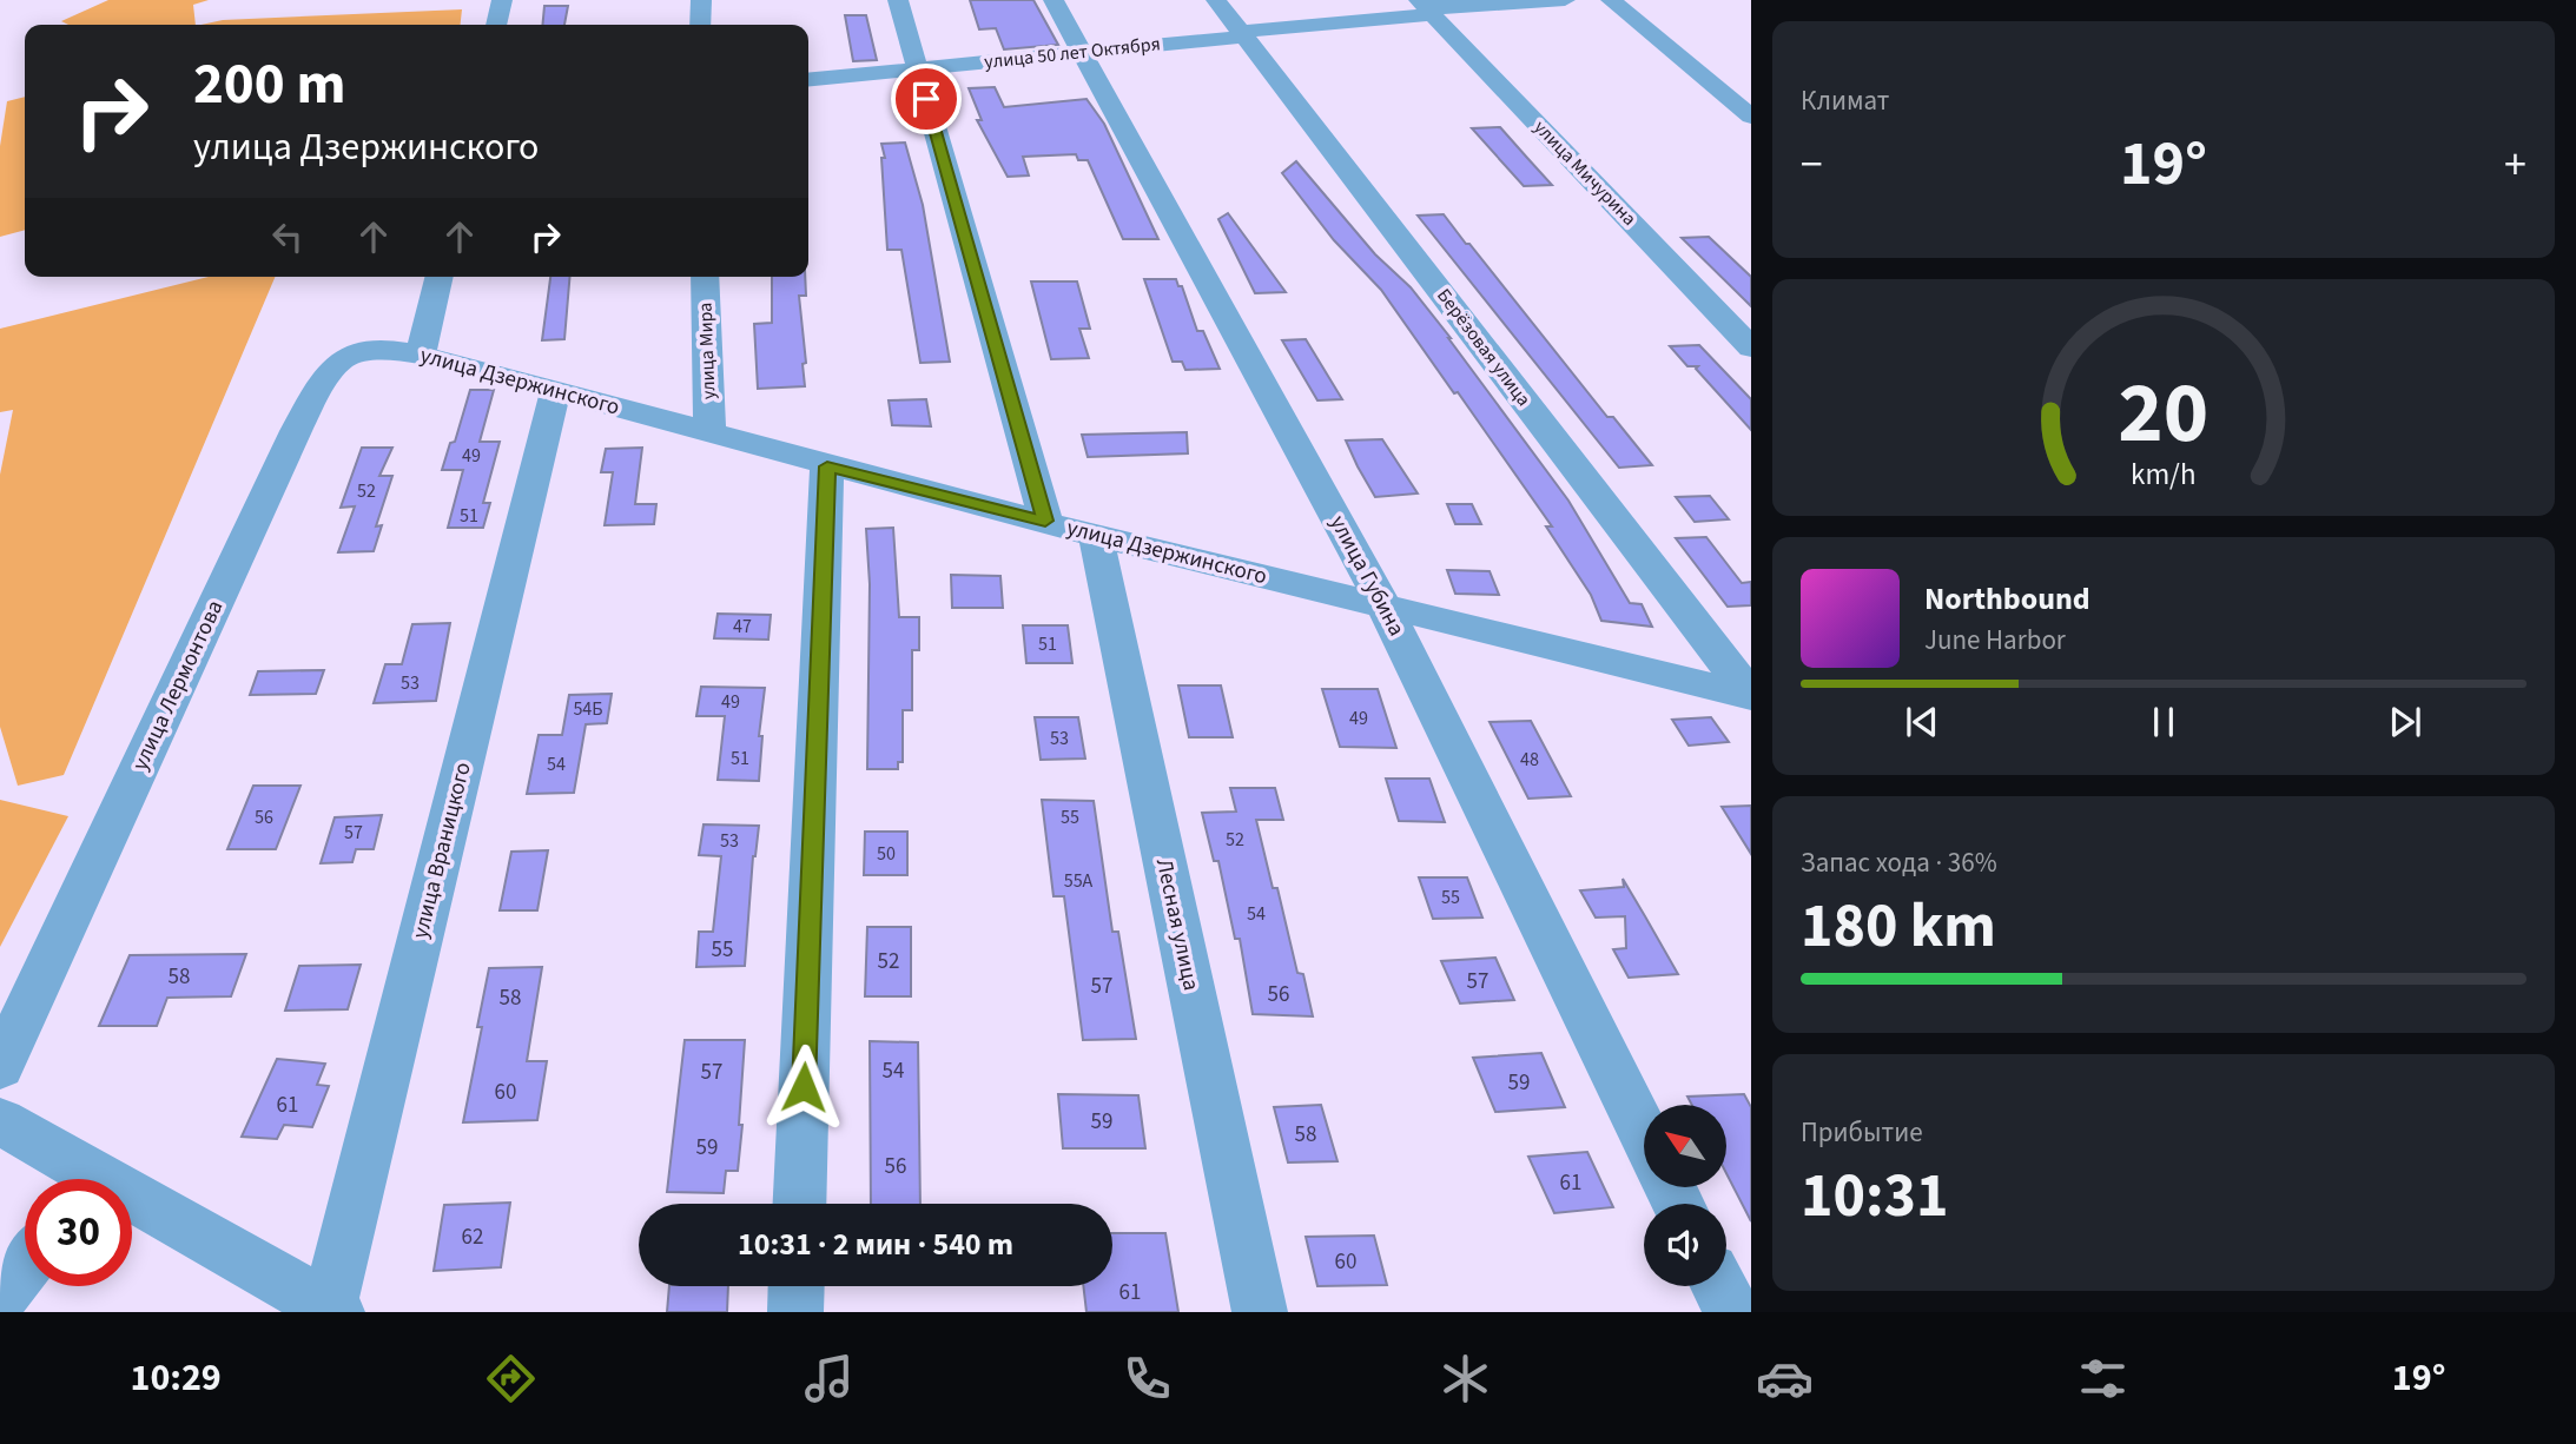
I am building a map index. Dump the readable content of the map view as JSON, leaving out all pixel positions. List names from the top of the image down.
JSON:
{
  "streets": {
    "street": [
      "улица 50 лет Октября",
      "улица Мичурина",
      "Берёзовая улица",
      "улица Мира",
      "улица Дзержинского",
      "улица Губина",
      "улица Лермонтова",
      "улица Враницкого",
      "Лесная улица"
    ]
  },
  "crossings": [
    ["улица 50 лет Октября", "улица Мичурина"],
    ["улица 50 лет Октября", "Берёзовая улица"],
    ["улица 50 лет Октября", "улица Губина"],
    ["Берёзовая улица", "улица Дзержинского"],
    ["улица Мира", "улица Дзержинского"],
    ["улица Дзержинского", "улица Губина"],
    ["улица Дзержинского", "улица Лермонтова"],
    ["улица Дзержинского", "улица Враницкого"],
    ["улица Дзержинского", "Лесная улица"]
  ],
  "house_numbers": [
    "49",
    "52",
    "51",
    "47",
    "51",
    "53",
    "49",
    "54Б",
    "49",
    "53",
    "51",
    "48",
    "54",
    "56",
    "55",
    "57",
    "52",
    "53",
    "50",
    "55А",
    "55",
    "54",
    "55",
    "52",
    "58",
    "57",
    "57",
    "56",
    "58",
    "54",
    "57",
    "59",
    "60",
    "61",
    "59",
    "58",
    "59",
    "56",
    "61",
    "62",
    "60",
    "61"
  ],
  "north": "top left",
  "page": {
    "tile": [
      "Климат",
      ["Запас хода · 36%", "180 km"],
      ["Прибытие", "10:31"]
    ],
    "turn": ["200 m", "улица Дзержинского"],
    "heat": ["−", "19°", "+"],
    "song": ["Northbound", "June Harbor"],
    "limit": "30",
    "trip": "10:31 · 2 мин · 540 m",
    "tabs": ["10:29", "19°"],
    "gauge": ["20", "km/h"]
  }
}
